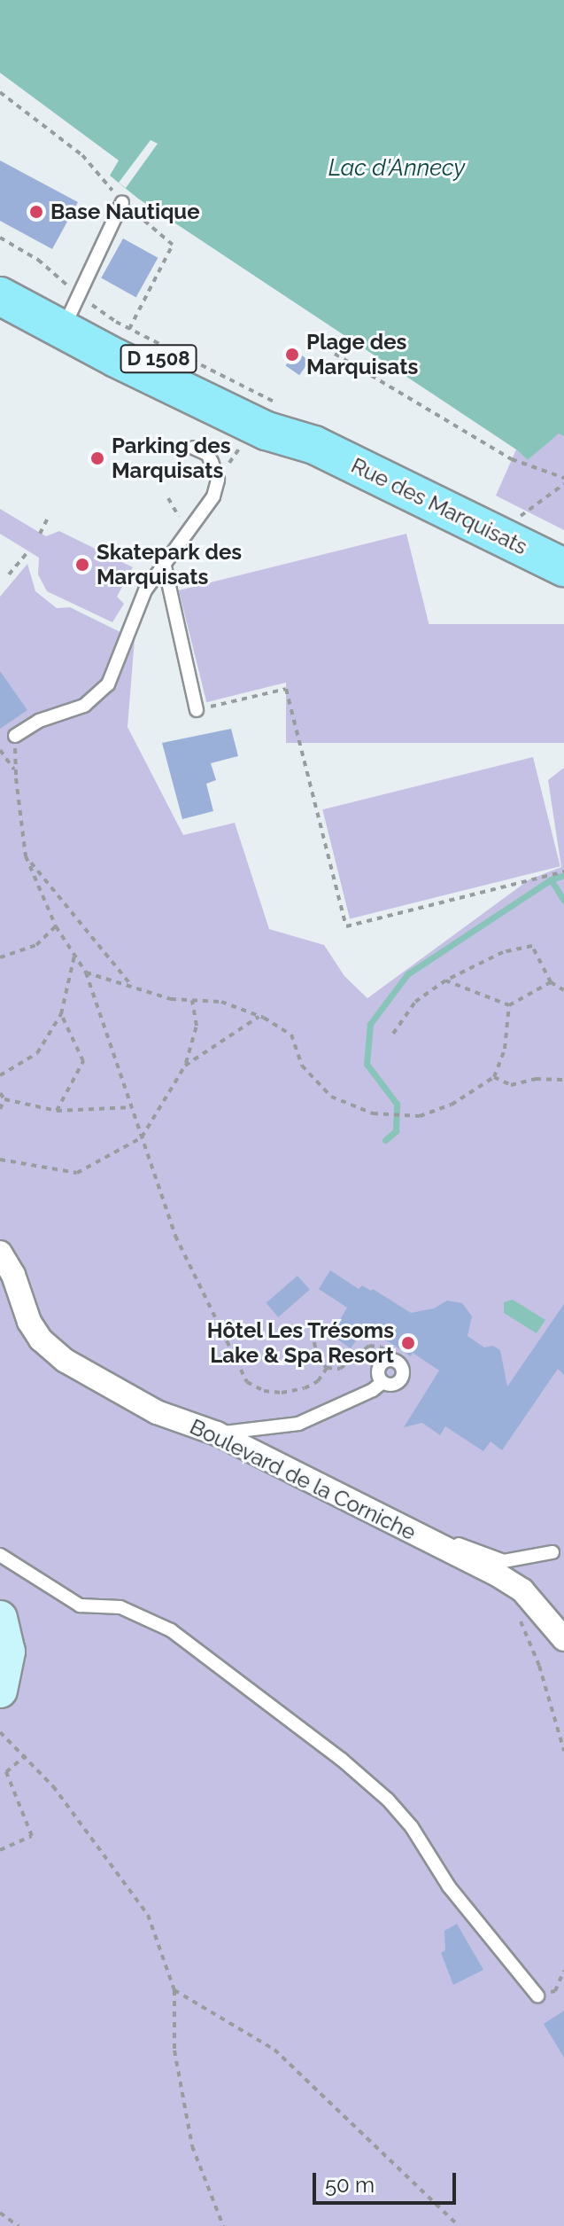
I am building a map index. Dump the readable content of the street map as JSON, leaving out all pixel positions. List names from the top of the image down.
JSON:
{
  "streets": {
    "main road": ["D 1508", "Rue des Marquisats"],
    "street": ["Boulevard de la Corniche"]
  },
  "water": ["Lac d'Annecy"],
  "places": [
    "Base Nautique",
    "Plage des Marquisats",
    "Parking des Marquisats",
    "Skatepark des Marquisats",
    "Hôtel Les Trésoms Lake & Spa Resort"
  ],
  "scale_bar": "50 m"
}
